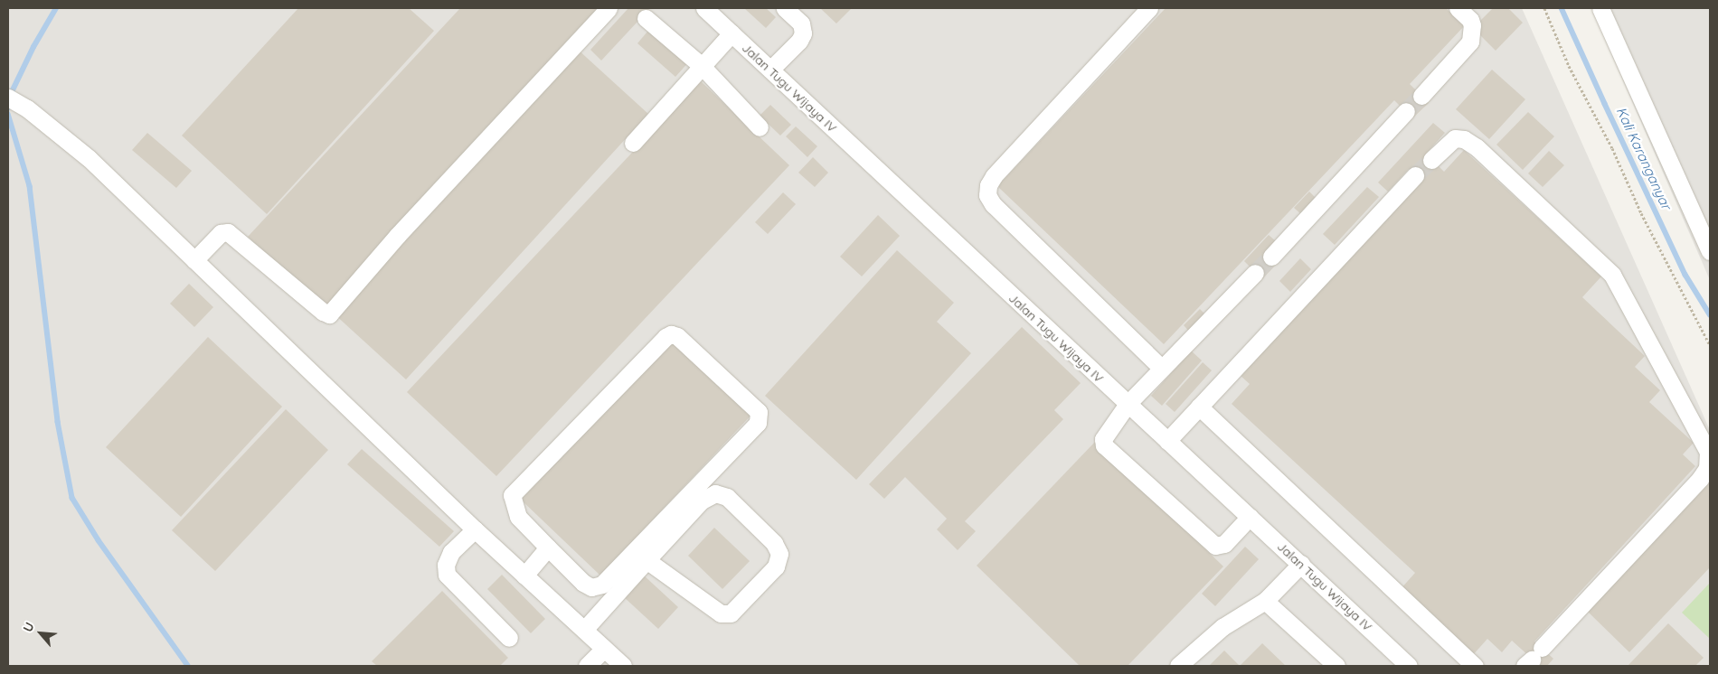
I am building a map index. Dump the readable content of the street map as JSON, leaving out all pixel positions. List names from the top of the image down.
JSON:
{
  "streets": {
    "street": ["Jalan Tugu Wijaya IV"]
  },
  "water": ["Kali Karanganyar"],
  "north": "top left"
}
